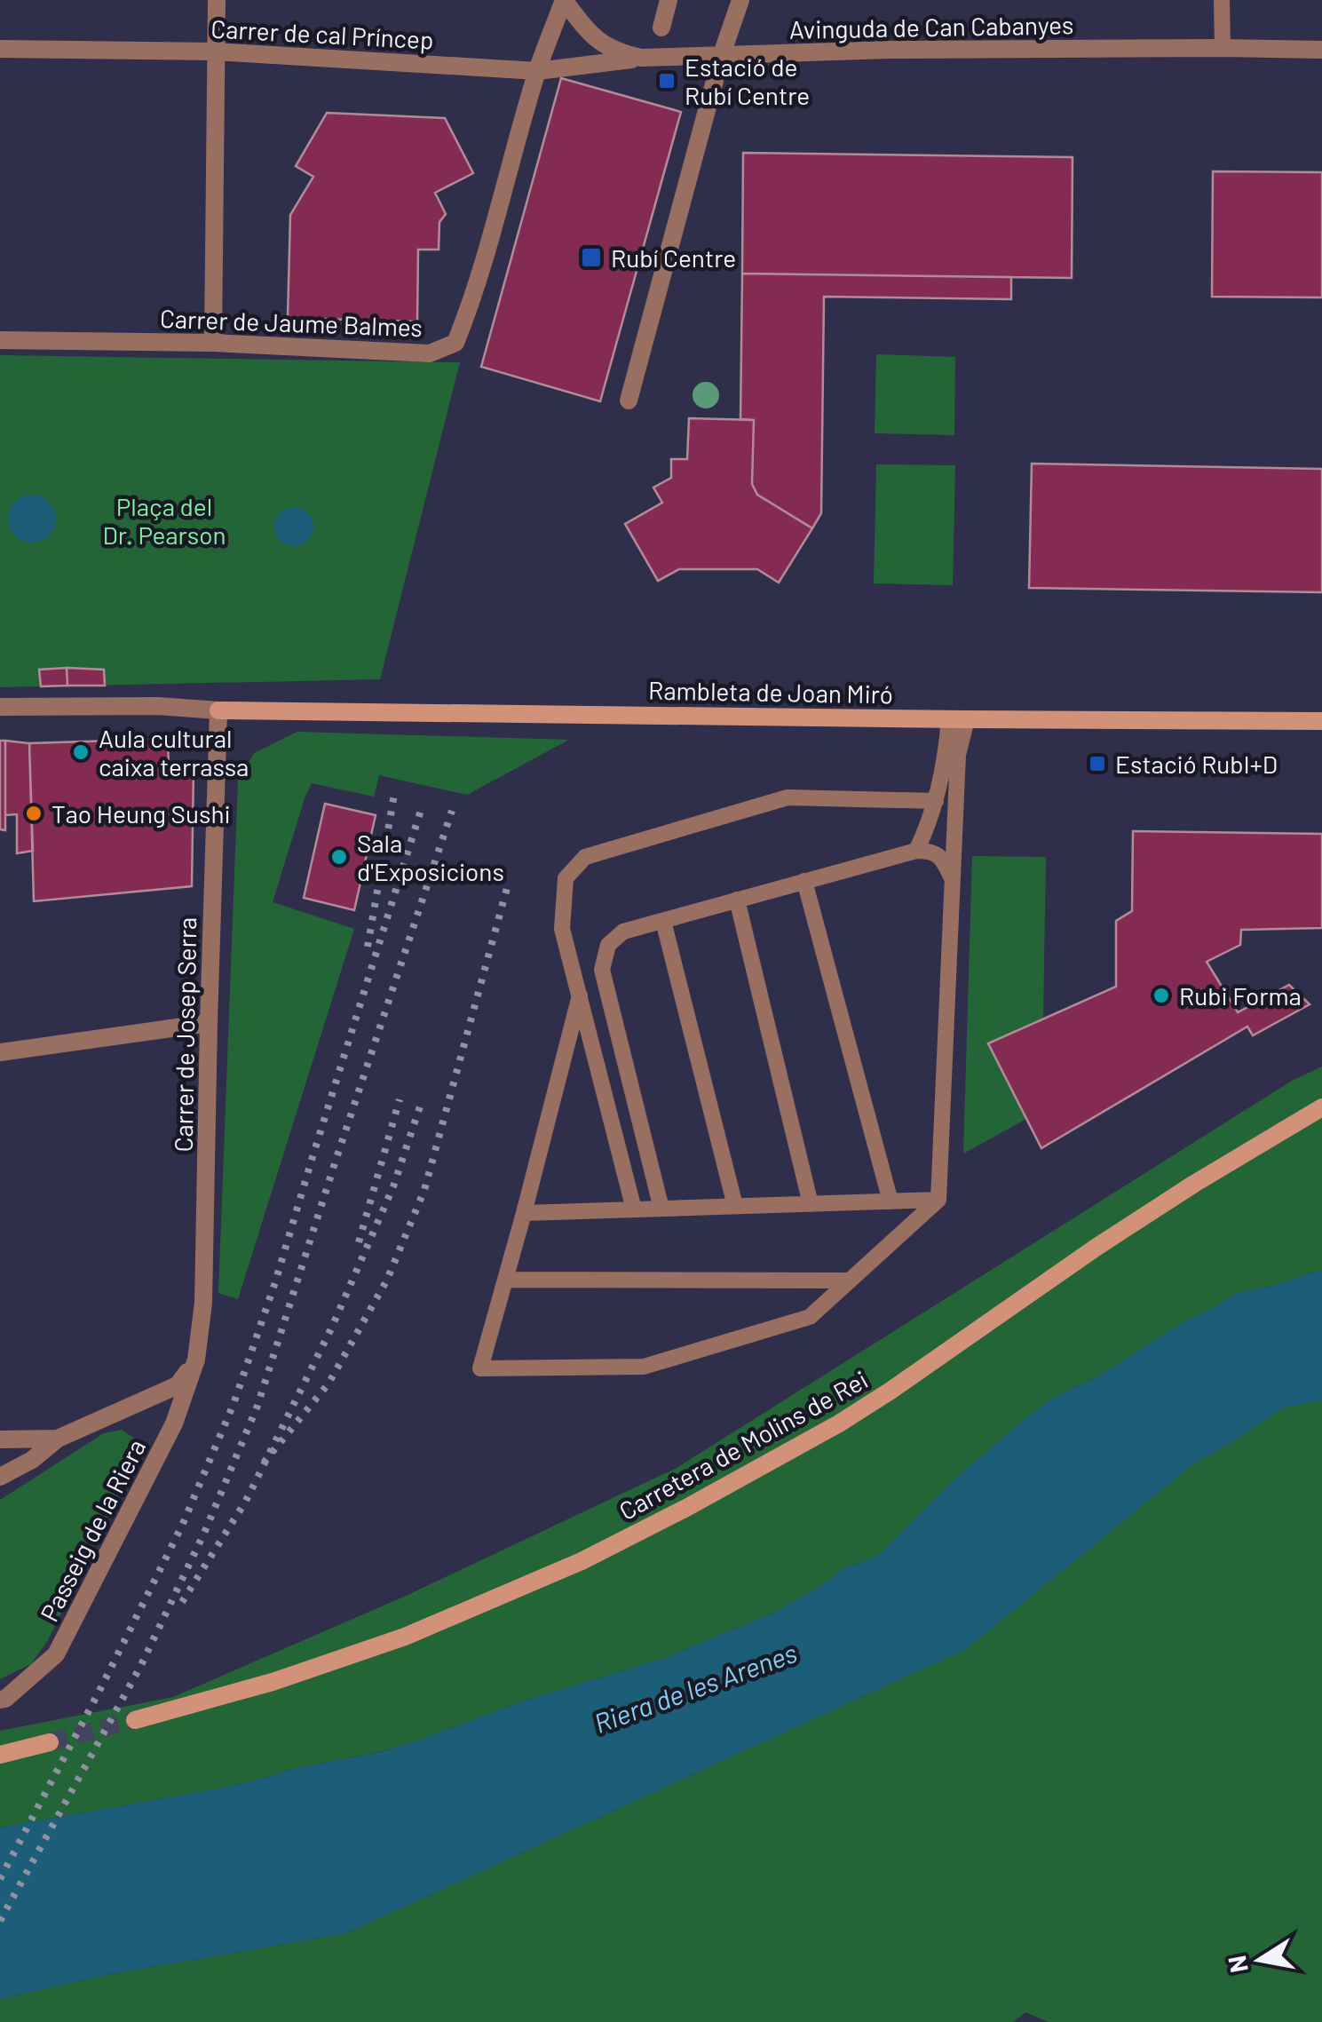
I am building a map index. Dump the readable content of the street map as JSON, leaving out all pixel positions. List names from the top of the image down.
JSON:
{
  "streets": {
    "main road": ["Rambleta de Joan Miró", "Carretera de Molins de Rei"],
    "street": [
      "Avinguda de Can Cabanyes",
      "Carrer de cal Príncep",
      "Carrer de Jaume Balmes",
      "Carrer de Josep Serra",
      "Passeig de la Riera"
    ]
  },
  "crossings": [
    ["Avinguda de Can Cabanyes", "Carrer de cal Príncep"],
    ["Carrer de cal Príncep", "Carrer de Jaume Balmes"],
    ["Rambleta de Joan Miró", "Carrer de Josep Serra"],
    ["Carrer de Josep Serra", "Passeig de la Riera"]
  ],
  "water": ["Riera de les Arenes"],
  "parks": ["Plaça del Dr. Pearson"],
  "places": {
    "transit": ["Estació de Rubí Centre", "Rubí Centre", "Estació RubI+D"],
    "other": [
      "Aula cultural caixa terrassa",
      "Tao Heung Sushi",
      "Sala d'Exposicions",
      "Rubi Forma"
    ]
  },
  "north": "left"
}
